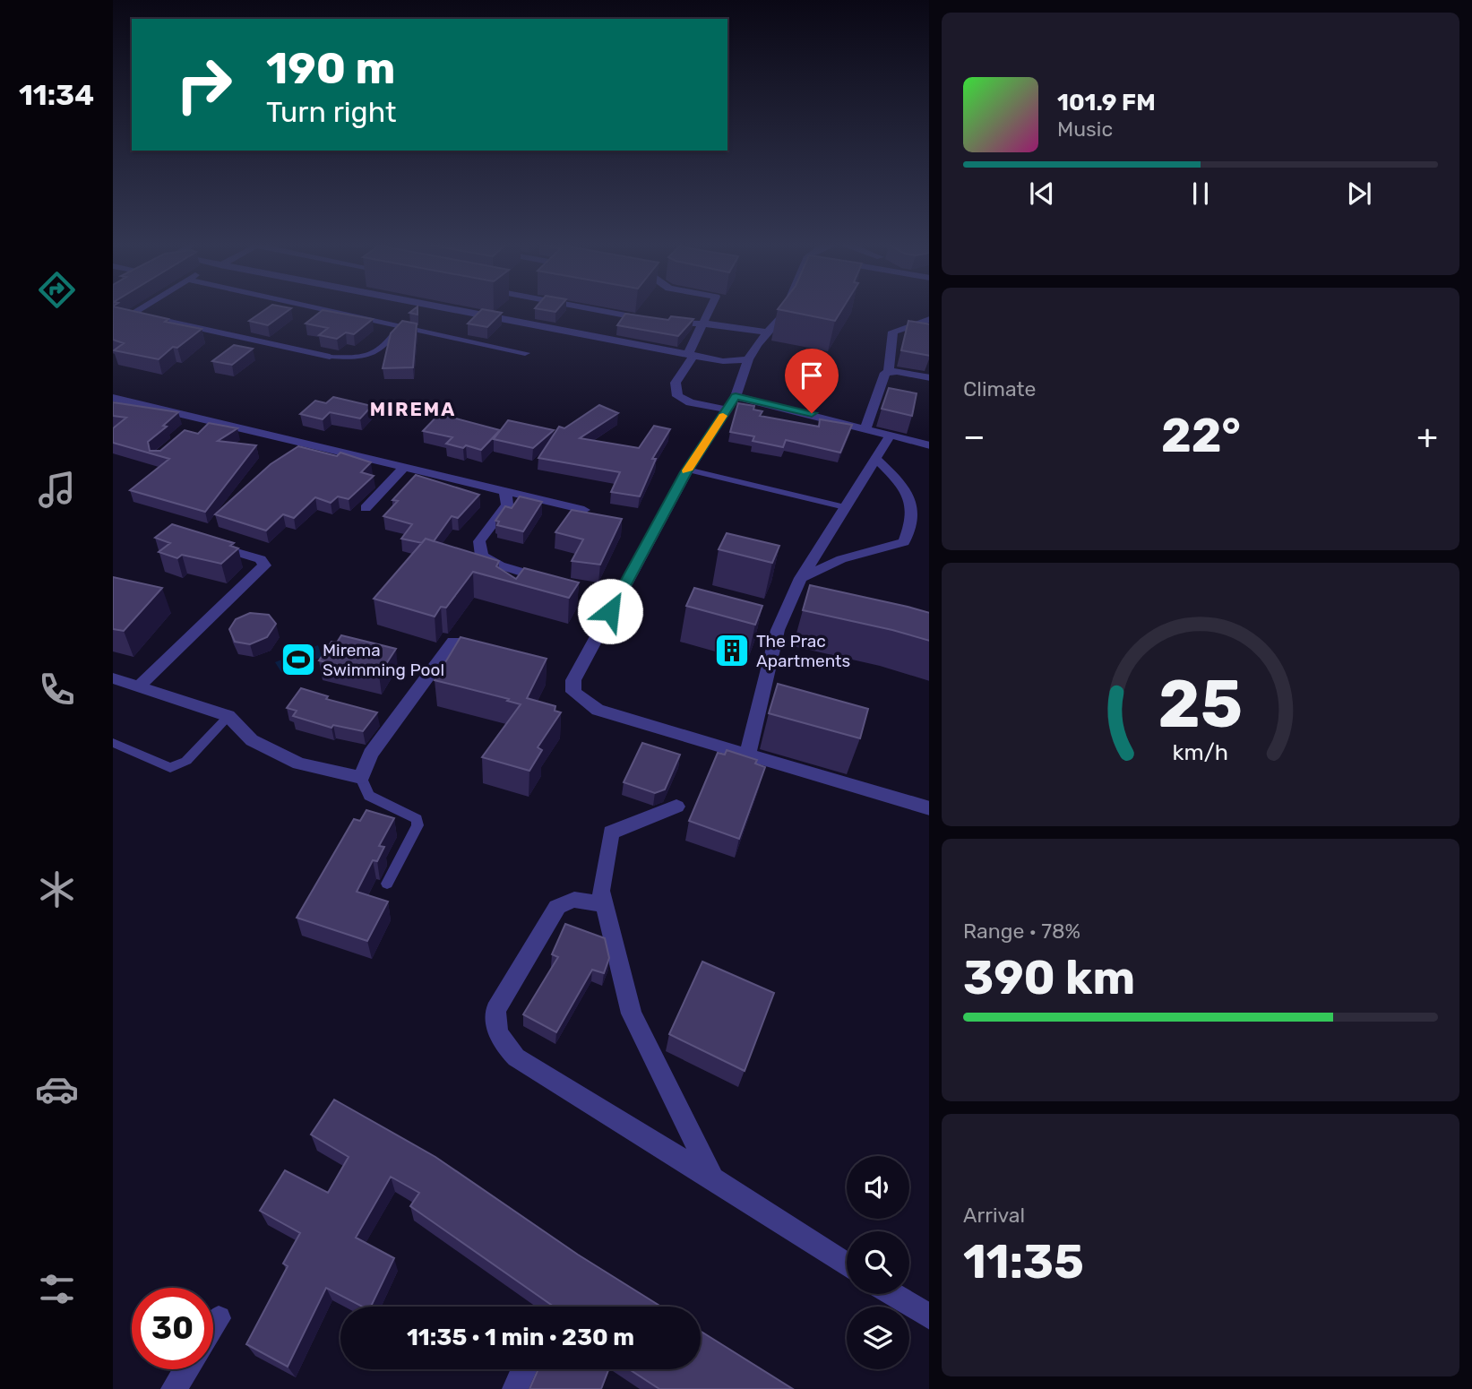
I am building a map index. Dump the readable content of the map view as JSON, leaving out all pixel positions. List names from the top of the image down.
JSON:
{
  "districts": ["MIREMA"],
  "places": {
    "building": ["The Prac Apartments"],
    "sports": ["Mirema Swimming Pool"]
  },
  "page": {
    "tabs": "11:34",
    "turn": ["190 m", "Turn right"],
    "song": ["101.9 FM", "Music"],
    "tile": [
      "Climate",
      ["Range · 78%", "390 km"],
      ["Arrival", "11:35"]
    ],
    "heat": ["−", "22°", "+"],
    "limit": "30",
    "trip": "11:35 · 1 min · 230 m",
    "gauge": ["25", "km/h"]
  }
}
